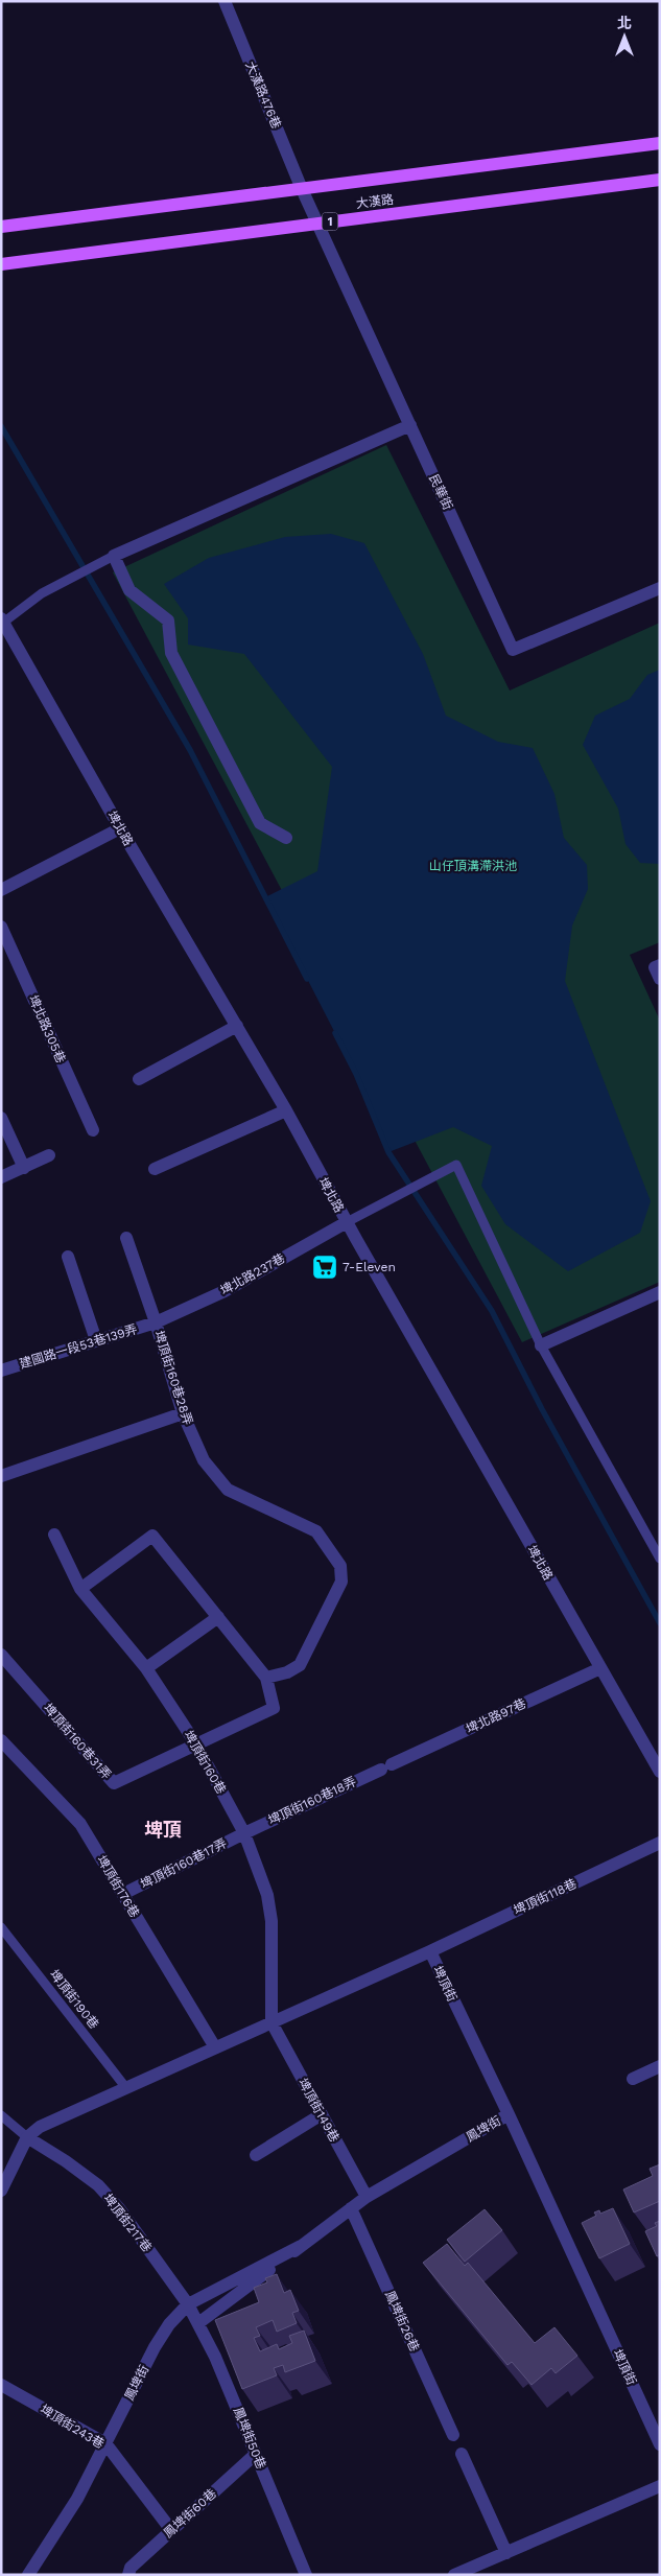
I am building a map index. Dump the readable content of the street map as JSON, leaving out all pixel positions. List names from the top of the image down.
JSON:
{
  "streets": {
    "main road": ["大漢路", "1"],
    "street": [
      "大漢路476巷",
      "民華街",
      "埤北路",
      "埤北路305巷",
      "埤北路237巷",
      "建國路一段53巷139弄",
      "埤頂街160巷28弄",
      "埤北路97巷",
      "埤頂街160巷31弄",
      "埤頂街160巷",
      "埤頂街160巷18弄",
      "埤頂街160巷17弄",
      "埤頂街176巷",
      "埤頂街118巷",
      "埤頂街",
      "埤頂街149巷",
      "鳳埤街",
      "埤頂街217巷",
      "鳳埤街26巷",
      "埤頂街243巷",
      "鳳埤街50巷",
      "鳳埤街60巷"
    ],
    "lane": ["埤頂街190巷"]
  },
  "crossings": [
    ["大漢路476巷", "大漢路"],
    ["大漢路476巷", "民華街"],
    ["大漢路", "民華街"],
    ["埤北路", "埤北路237巷"],
    ["埤北路", "埤北路97巷"],
    ["埤北路237巷", "建國路一段53巷139弄"],
    ["埤北路237巷", "埤頂街160巷28弄"],
    ["建國路一段53巷139弄", "埤頂街160巷28弄"],
    ["埤北路97巷", "埤頂街160巷18弄"],
    ["埤頂街160巷31弄", "埤頂街160巷"],
    ["埤頂街160巷", "埤頂街160巷18弄"],
    ["埤頂街160巷", "埤頂街160巷17弄"],
    ["埤頂街160巷", "埤頂街"],
    ["埤頂街160巷", "埤頂街149巷"],
    ["埤頂街160巷18弄", "埤頂街160巷17弄"],
    ["埤頂街160巷17弄", "埤頂街176巷"],
    ["埤頂街176巷", "埤頂街"],
    ["埤頂街118巷", "埤頂街"],
    ["埤頂街", "埤頂街190巷"],
    ["埤頂街", "埤頂街149巷"],
    ["埤頂街", "鳳埤街"],
    ["埤頂街", "埤頂街217巷"],
    ["埤頂街149巷", "鳳埤街"],
    ["鳳埤街", "埤頂街217巷"],
    ["鳳埤街", "鳳埤街26巷"],
    ["鳳埤街", "埤頂街243巷"],
    ["鳳埤街", "鳳埤街50巷"],
    ["埤頂街217巷", "鳳埤街50巷"],
    ["埤頂街243巷", "鳳埤街60巷"],
    ["鳳埤街50巷", "鳳埤街60巷"]
  ],
  "districts": ["埤頂"],
  "parks": ["山仔頂溝滯洪池"],
  "places": {
    "supermarket": ["7-Eleven"]
  },
  "north": "top"
}
